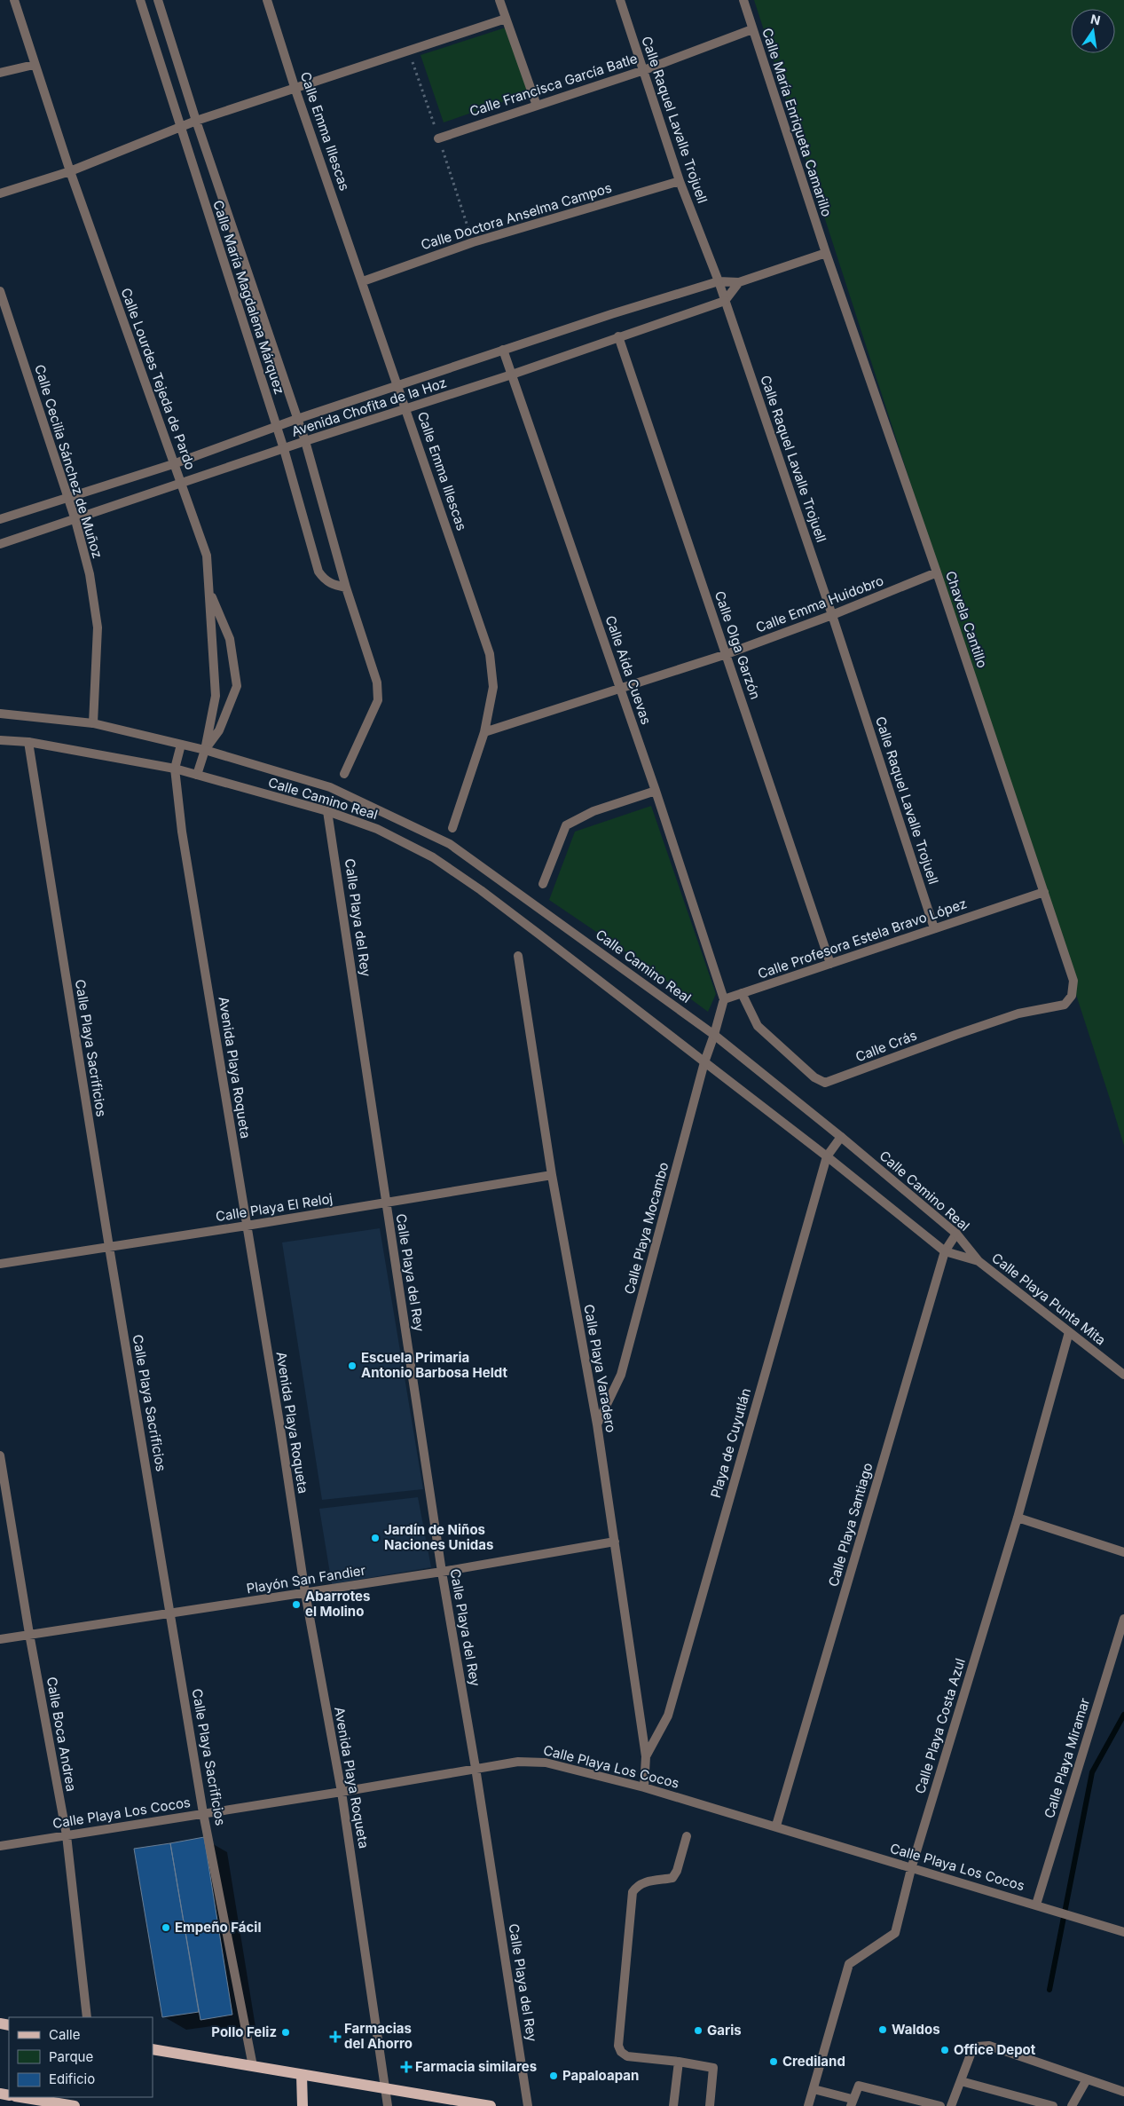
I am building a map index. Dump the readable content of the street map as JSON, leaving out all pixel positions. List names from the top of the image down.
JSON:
{
  "streets": {
    "street": [
      "Calle Francisca García Batle",
      "Calle Raquel Lavalle Trojuell",
      "Calle María Enriqueta Camarillo",
      "Calle Emma Illescas",
      "Calle Doctora Anselma Campos",
      "Calle María Magdalena Márquez",
      "Calle Lourdes Tejeda de Pardo",
      "Avenida Chofita de la Hoz",
      "Calle Cecilia Sánchez de Muñoz",
      "Calle Emma Huidobro",
      "Chavela Cantillo",
      "Calle Olga Garzón",
      "Calle Aída Cuevas",
      "Calle Camino Real",
      "Calle Playa del Rey",
      "Calle Profesora Estela Bravo López",
      "Calle Crás",
      "Calle Playa Sacrificios",
      "Avenida Playa Roqueta",
      "Calle Playa El Reloj",
      "Calle Playa Mocambo",
      "Calle Playa Punta Mita",
      "Calle Playa Varadero",
      "Playa de Cuyutlán",
      "Calle Playa Santiago",
      "Playón San Fandier",
      "Calle Playa Costa Azul",
      "Calle Boca Andrea",
      "Calle Playa Miramar",
      "Calle Playa Los Cocos"
    ]
  },
  "crossings": [
    ["Calle Francisca García Batle", "Calle Raquel Lavalle Trojuell"],
    ["Calle Francisca García Batle", "Calle María Enriqueta Camarillo"],
    ["Calle Raquel Lavalle Trojuell", "Calle Doctora Anselma Campos"],
    ["Calle Raquel Lavalle Trojuell", "Avenida Chofita de la Hoz"],
    ["Calle Raquel Lavalle Trojuell", "Calle Emma Huidobro"],
    ["Calle Raquel Lavalle Trojuell", "Calle Profesora Estela Bravo López"],
    ["Calle María Enriqueta Camarillo", "Avenida Chofita de la Hoz"],
    ["Calle María Enriqueta Camarillo", "Chavela Cantillo"],
    ["Calle Emma Illescas", "Calle Doctora Anselma Campos"],
    ["Calle Emma Illescas", "Avenida Chofita de la Hoz"],
    ["Calle Emma Illescas", "Calle Emma Huidobro"],
    ["Calle María Magdalena Márquez", "Avenida Chofita de la Hoz"],
    ["Calle Lourdes Tejeda de Pardo", "Avenida Chofita de la Hoz"],
    ["Calle Lourdes Tejeda de Pardo", "Calle Camino Real"],
    ["Avenida Chofita de la Hoz", "Calle Cecilia Sánchez de Muñoz"],
    ["Avenida Chofita de la Hoz", "Chavela Cantillo"],
    ["Avenida Chofita de la Hoz", "Calle Olga Garzón"],
    ["Avenida Chofita de la Hoz", "Calle Aída Cuevas"],
    ["Calle Cecilia Sánchez de Muñoz", "Calle Camino Real"],
    ["Calle Emma Huidobro", "Chavela Cantillo"],
    ["Calle Emma Huidobro", "Calle Olga Garzón"],
    ["Calle Emma Huidobro", "Calle Aída Cuevas"],
    ["Chavela Cantillo", "Calle Profesora Estela Bravo López"],
    ["Chavela Cantillo", "Calle Crás"],
    ["Calle Olga Garzón", "Calle Profesora Estela Bravo López"],
    ["Calle Aída Cuevas", "Calle Profesora Estela Bravo López"],
    ["Calle Camino Real", "Calle Playa del Rey"],
    ["Calle Camino Real", "Calle Playa Sacrificios"],
    ["Calle Camino Real", "Avenida Playa Roqueta"],
    ["Calle Camino Real", "Calle Playa Mocambo"],
    ["Calle Camino Real", "Calle Playa Punta Mita"],
    ["Calle Camino Real", "Playa de Cuyutlán"],
    ["Calle Camino Real", "Calle Playa Santiago"],
    ["Calle Playa del Rey", "Calle Playa El Reloj"],
    ["Calle Playa del Rey", "Playón San Fandier"],
    ["Calle Playa del Rey", "Calle Playa Los Cocos"],
    ["Calle Profesora Estela Bravo López", "Calle Crás"],
    ["Calle Playa Sacrificios", "Calle Playa El Reloj"],
    ["Calle Playa Sacrificios", "Playón San Fandier"],
    ["Calle Playa Sacrificios", "Calle Playa Los Cocos"],
    ["Avenida Playa Roqueta", "Calle Playa El Reloj"],
    ["Avenida Playa Roqueta", "Playón San Fandier"],
    ["Avenida Playa Roqueta", "Calle Playa Los Cocos"],
    ["Calle Playa El Reloj", "Calle Playa Varadero"],
    ["Calle Playa Mocambo", "Calle Playa Varadero"],
    ["Calle Playa Punta Mita", "Calle Playa Costa Azul"],
    ["Calle Playa Varadero", "Playa de Cuyutlán"],
    ["Calle Playa Varadero", "Playón San Fandier"],
    ["Calle Playa Varadero", "Calle Playa Los Cocos"],
    ["Calle Playa Santiago", "Calle Playa Los Cocos"],
    ["Playón San Fandier", "Calle Boca Andrea"],
    ["Calle Playa Costa Azul", "Calle Playa Los Cocos"],
    ["Calle Boca Andrea", "Calle Playa Los Cocos"],
    ["Calle Playa Miramar", "Calle Playa Los Cocos"]
  ],
  "places": {
    "other": [
      "Escuela Primaria Antonio Barbosa Heldt",
      "Jardín de Niños Naciones Unidas",
      "Abarrotes el Molino",
      "Empeño Fácil",
      "Waldos",
      "Garis",
      "Pollo Feliz",
      "Office Depot",
      "Crediland",
      "Papaloapan"
    ],
    "health": ["Farmacias del Ahorro", "Farmacia similares"]
  },
  "legend": ["Calle", "Parque", "Edificio"],
  "north": "top"
}
